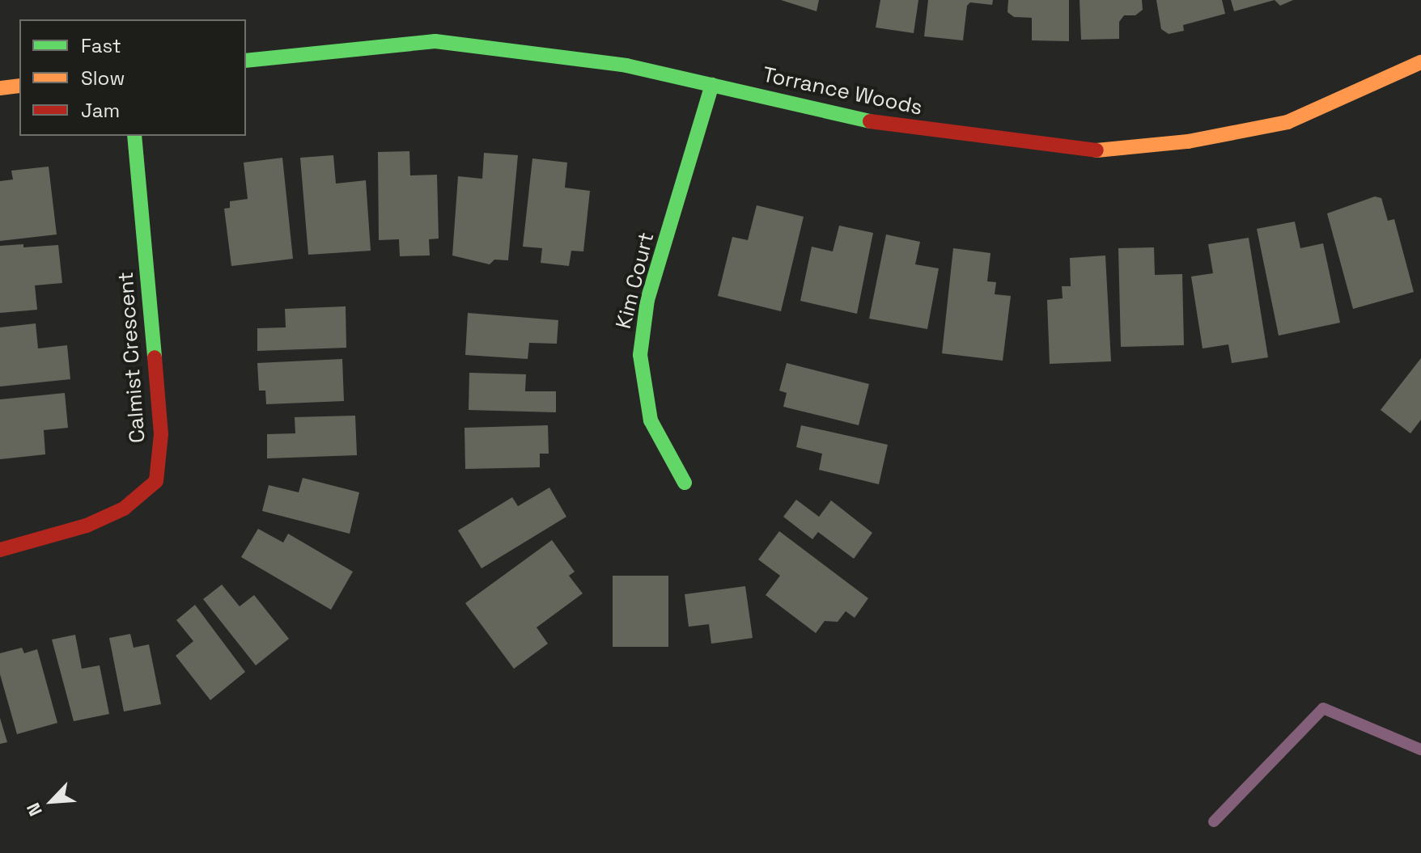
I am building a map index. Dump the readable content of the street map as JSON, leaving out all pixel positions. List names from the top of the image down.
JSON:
{
  "streets": {
    "street": ["Torrance Woods", "Kim Court", "Calmist Crescent"]
  },
  "crossings": [
    ["Torrance Woods", "Kim Court"]
  ],
  "legend": ["Fast", "Slow", "Jam"],
  "north": "bottom left"
}
